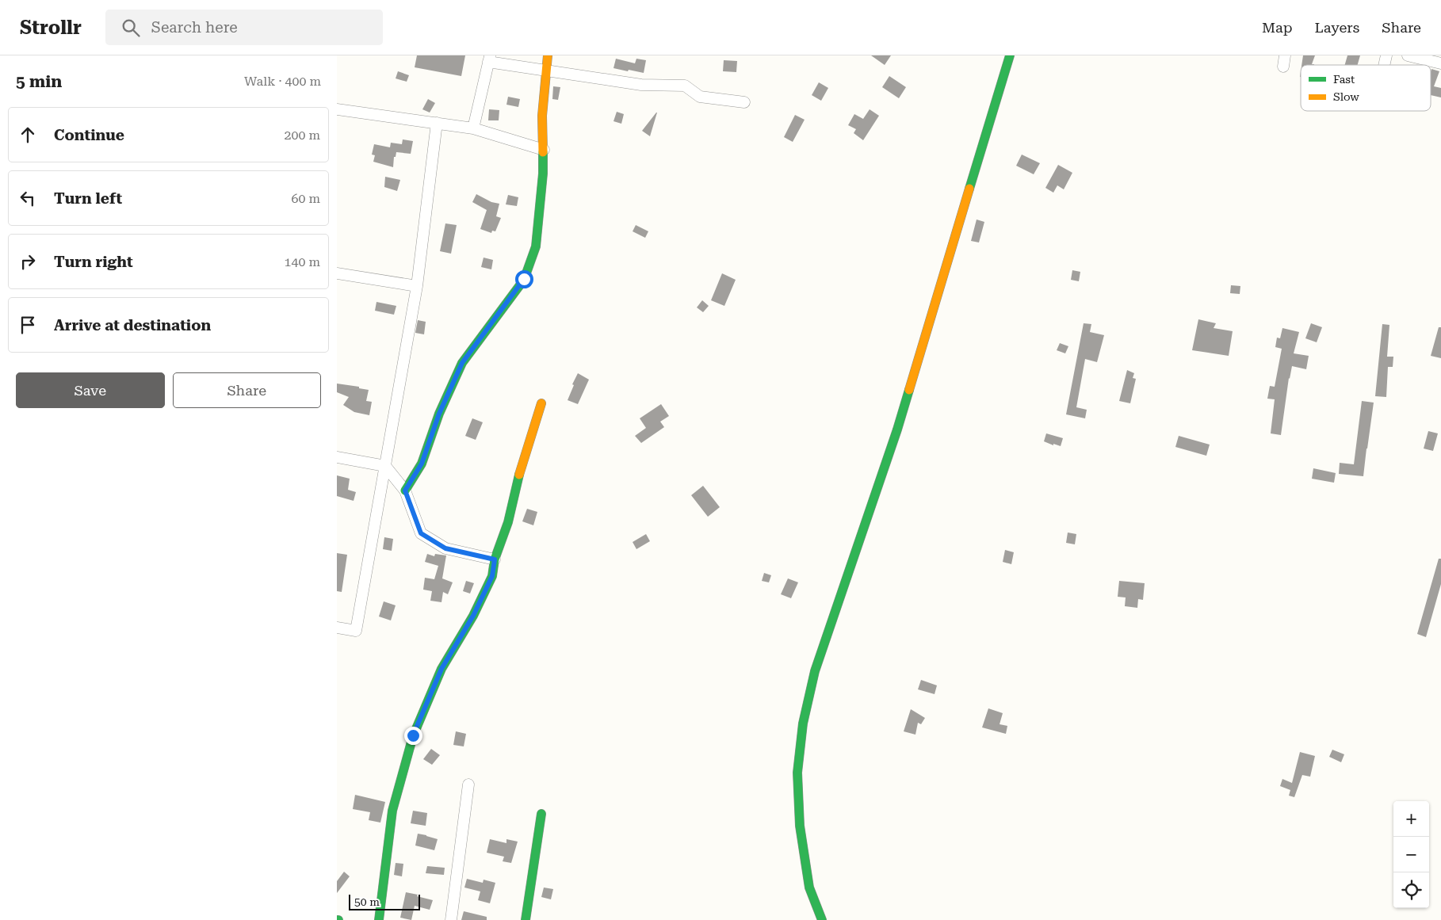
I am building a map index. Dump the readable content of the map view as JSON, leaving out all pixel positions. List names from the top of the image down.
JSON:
{
  "legend": ["Fast", "Slow"],
  "scale_bar": "50 m",
  "page": {
    "header": "Strollr",
    "search": "Search here",
    "nav": ["Map", "Layers", "Share"],
    "heading": ["5 min", "Walk · 400 m"],
    "list": [
      ["Continue", "200 m"],
      ["Turn left", "60 m"],
      ["Turn right", "140 m"],
      "Arrive at destination"
    ],
    "buttons": ["Save", "Share"],
    "map_buttons": ["+", "−"],
    "scale": "50 m"
  }
}
